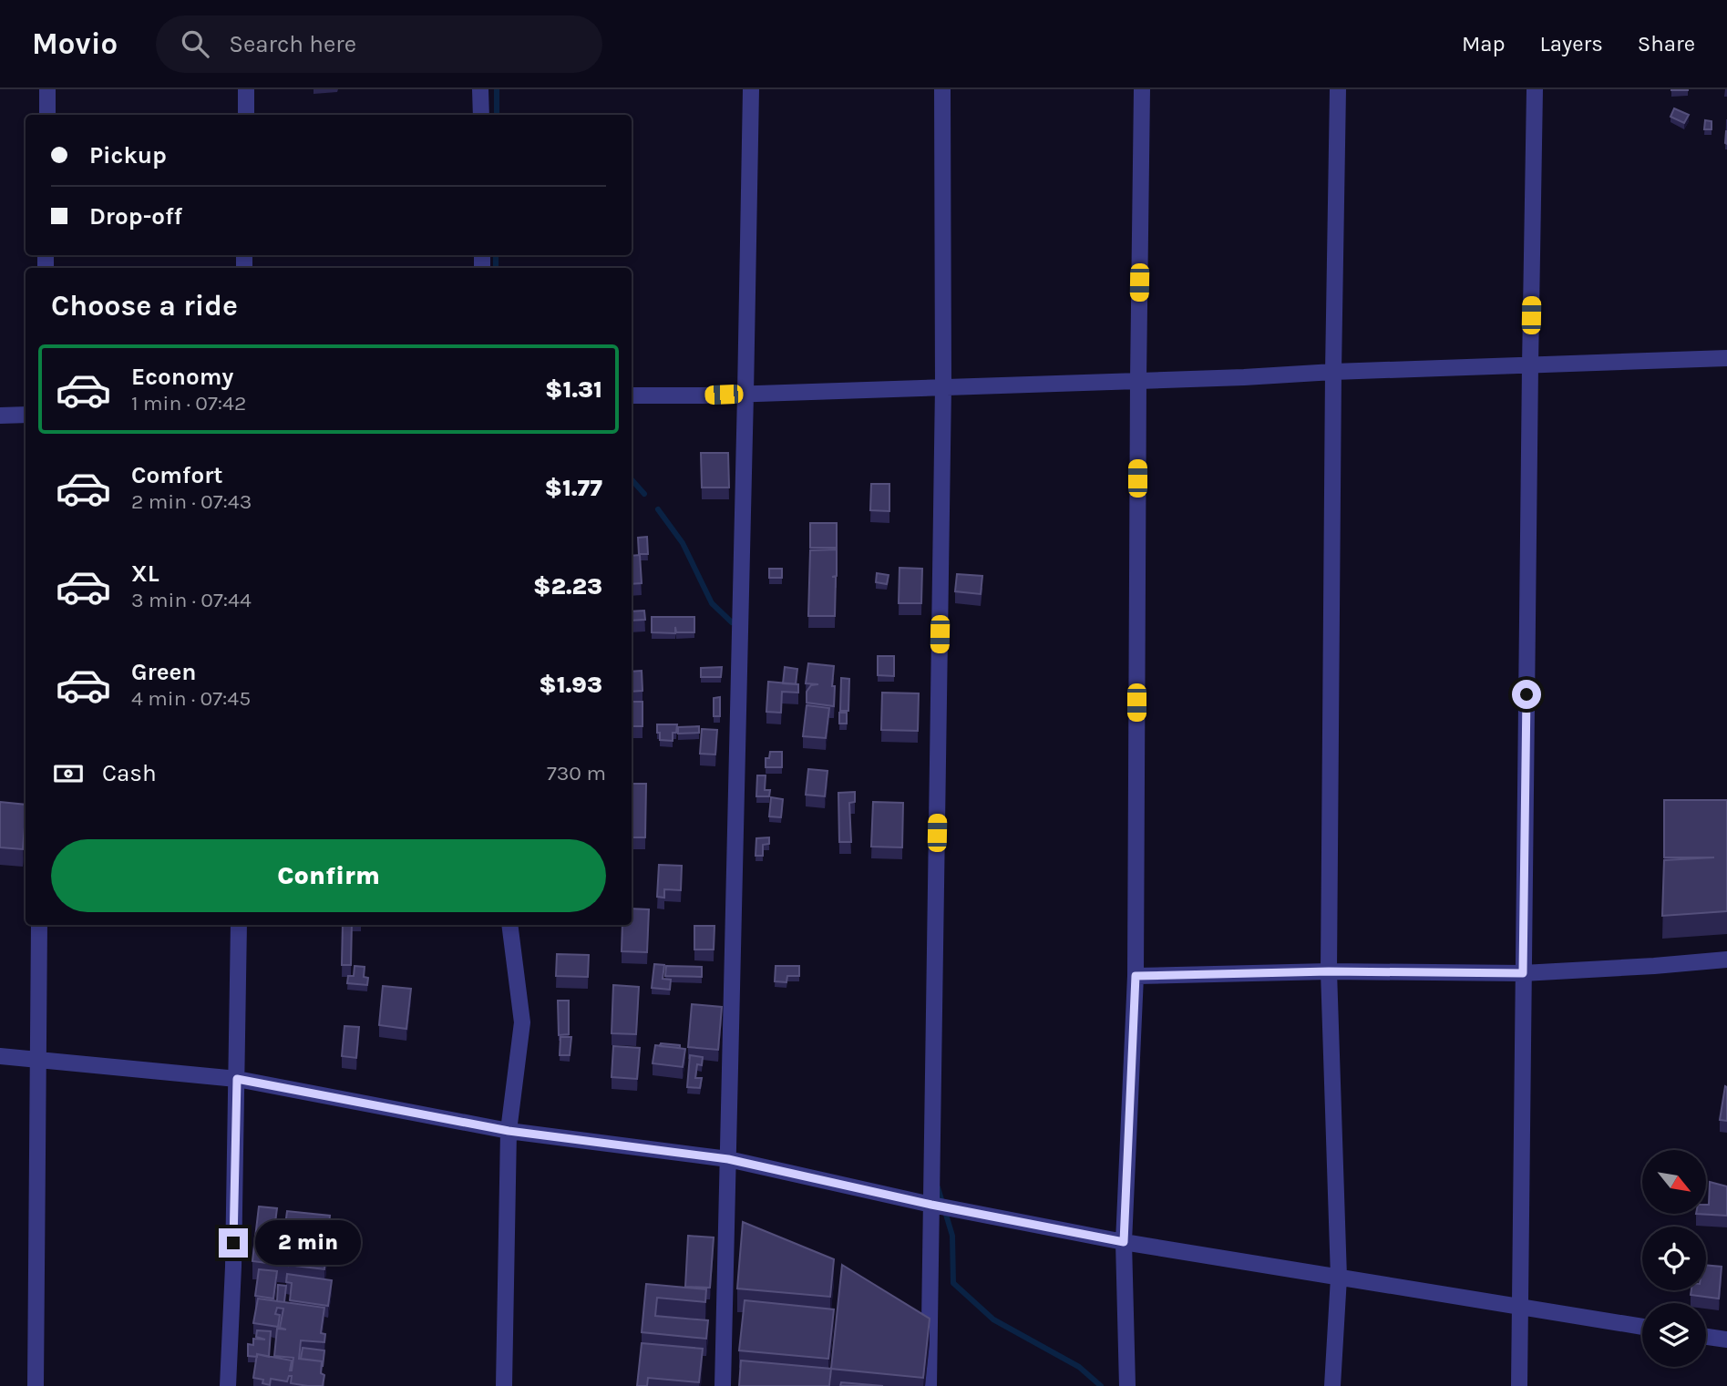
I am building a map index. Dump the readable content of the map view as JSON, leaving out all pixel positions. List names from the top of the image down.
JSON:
{
  "north": "bottom right",
  "page": {
    "header": "Movio",
    "search": "Search here",
    "nav": ["Map", "Layers", "Share"],
    "banner": ["Pickup", "Drop-off"],
    "heading": "Choose a ride",
    "list": [
      {
        "name": "Economy",
        "note": "1 min · 07:42",
        "value": "$1.31"
      },
      {
        "name": "Comfort",
        "note": "2 min · 07:43",
        "value": "$1.77"
      },
      {
        "name": "XL",
        "note": "3 min · 07:44",
        "value": "$2.23"
      },
      {
        "name": "Green",
        "note": "4 min · 07:45",
        "value": "$1.93"
      }
    ],
    "pay": ["Cash", "730 m"],
    "buttons": "Confirm",
    "bubble": "2 min"
  }
}
